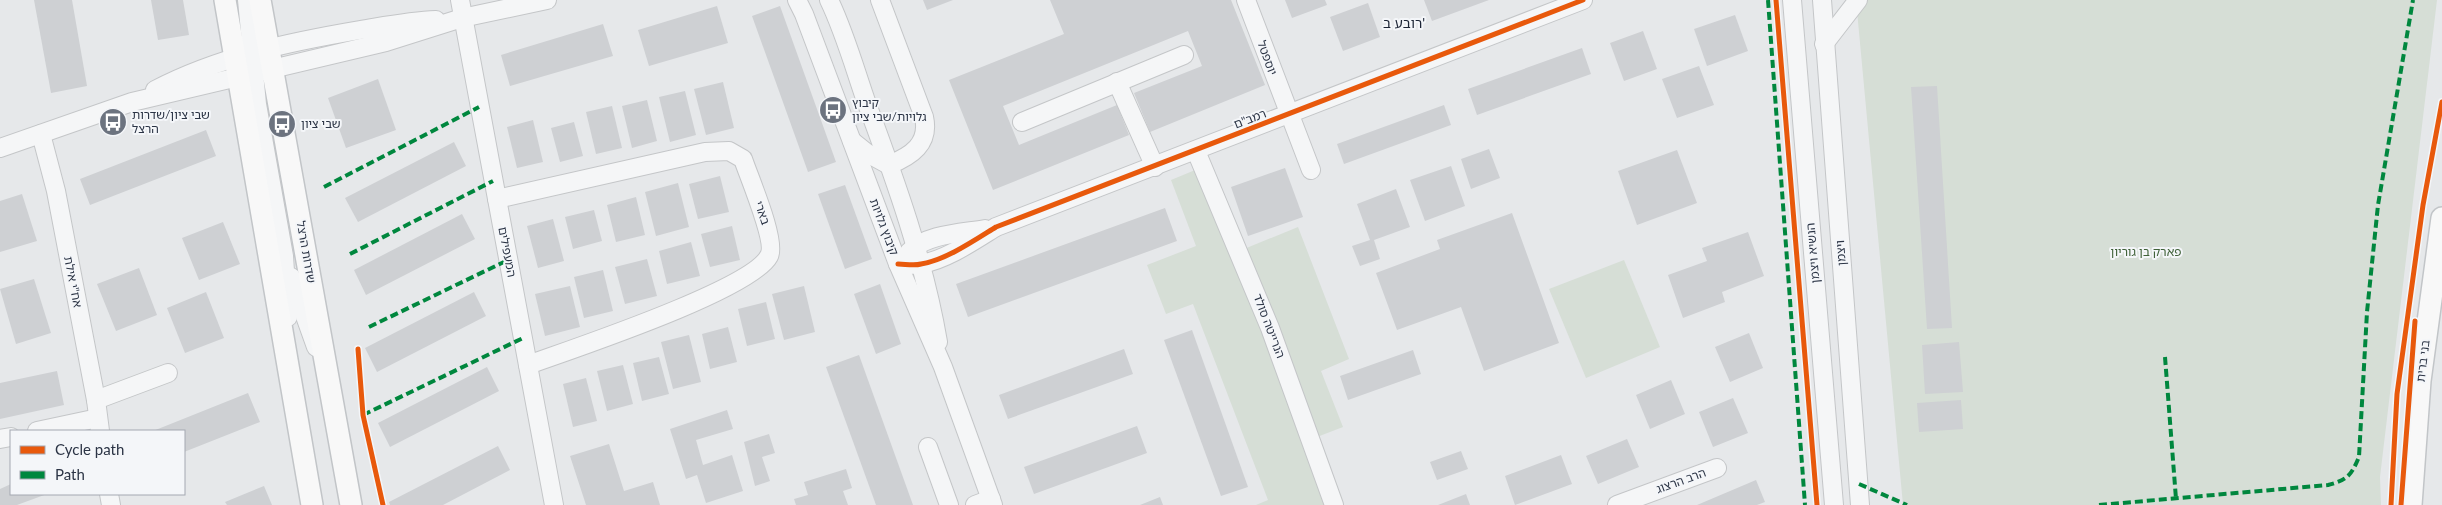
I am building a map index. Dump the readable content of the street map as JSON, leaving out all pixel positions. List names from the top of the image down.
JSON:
{
  "streets": {
    "main road": ["שדרות הרצל", "בני ברית"],
    "street": [
      "יוספטל",
      "רמב\"ם",
      "בארי",
      "קיבוץ גלויות",
      "המעפילים",
      "הנשיא ויצמן",
      "ויצמן",
      "אח\"י אילת",
      "הנרייטה סולד",
      "הרב הרצוג"
    ]
  },
  "crossings": [
    ["יוספטל", "רמב\"ם"],
    ["רמב\"ם", "קיבוץ גלויות"],
    ["רמב\"ם", "הנרייטה סולד"],
    ["בארי", "המעפילים"]
  ],
  "districts": ["רובע ב'"],
  "parks": ["פארק בן גוריון"],
  "places": {
    "bus stop": ["קיבוץ גלויות/שבי ציון", "שבי ציון/שדרות הרצל", "שבי ציון"]
  },
  "legend": ["Cycle path", "Path"]
}
